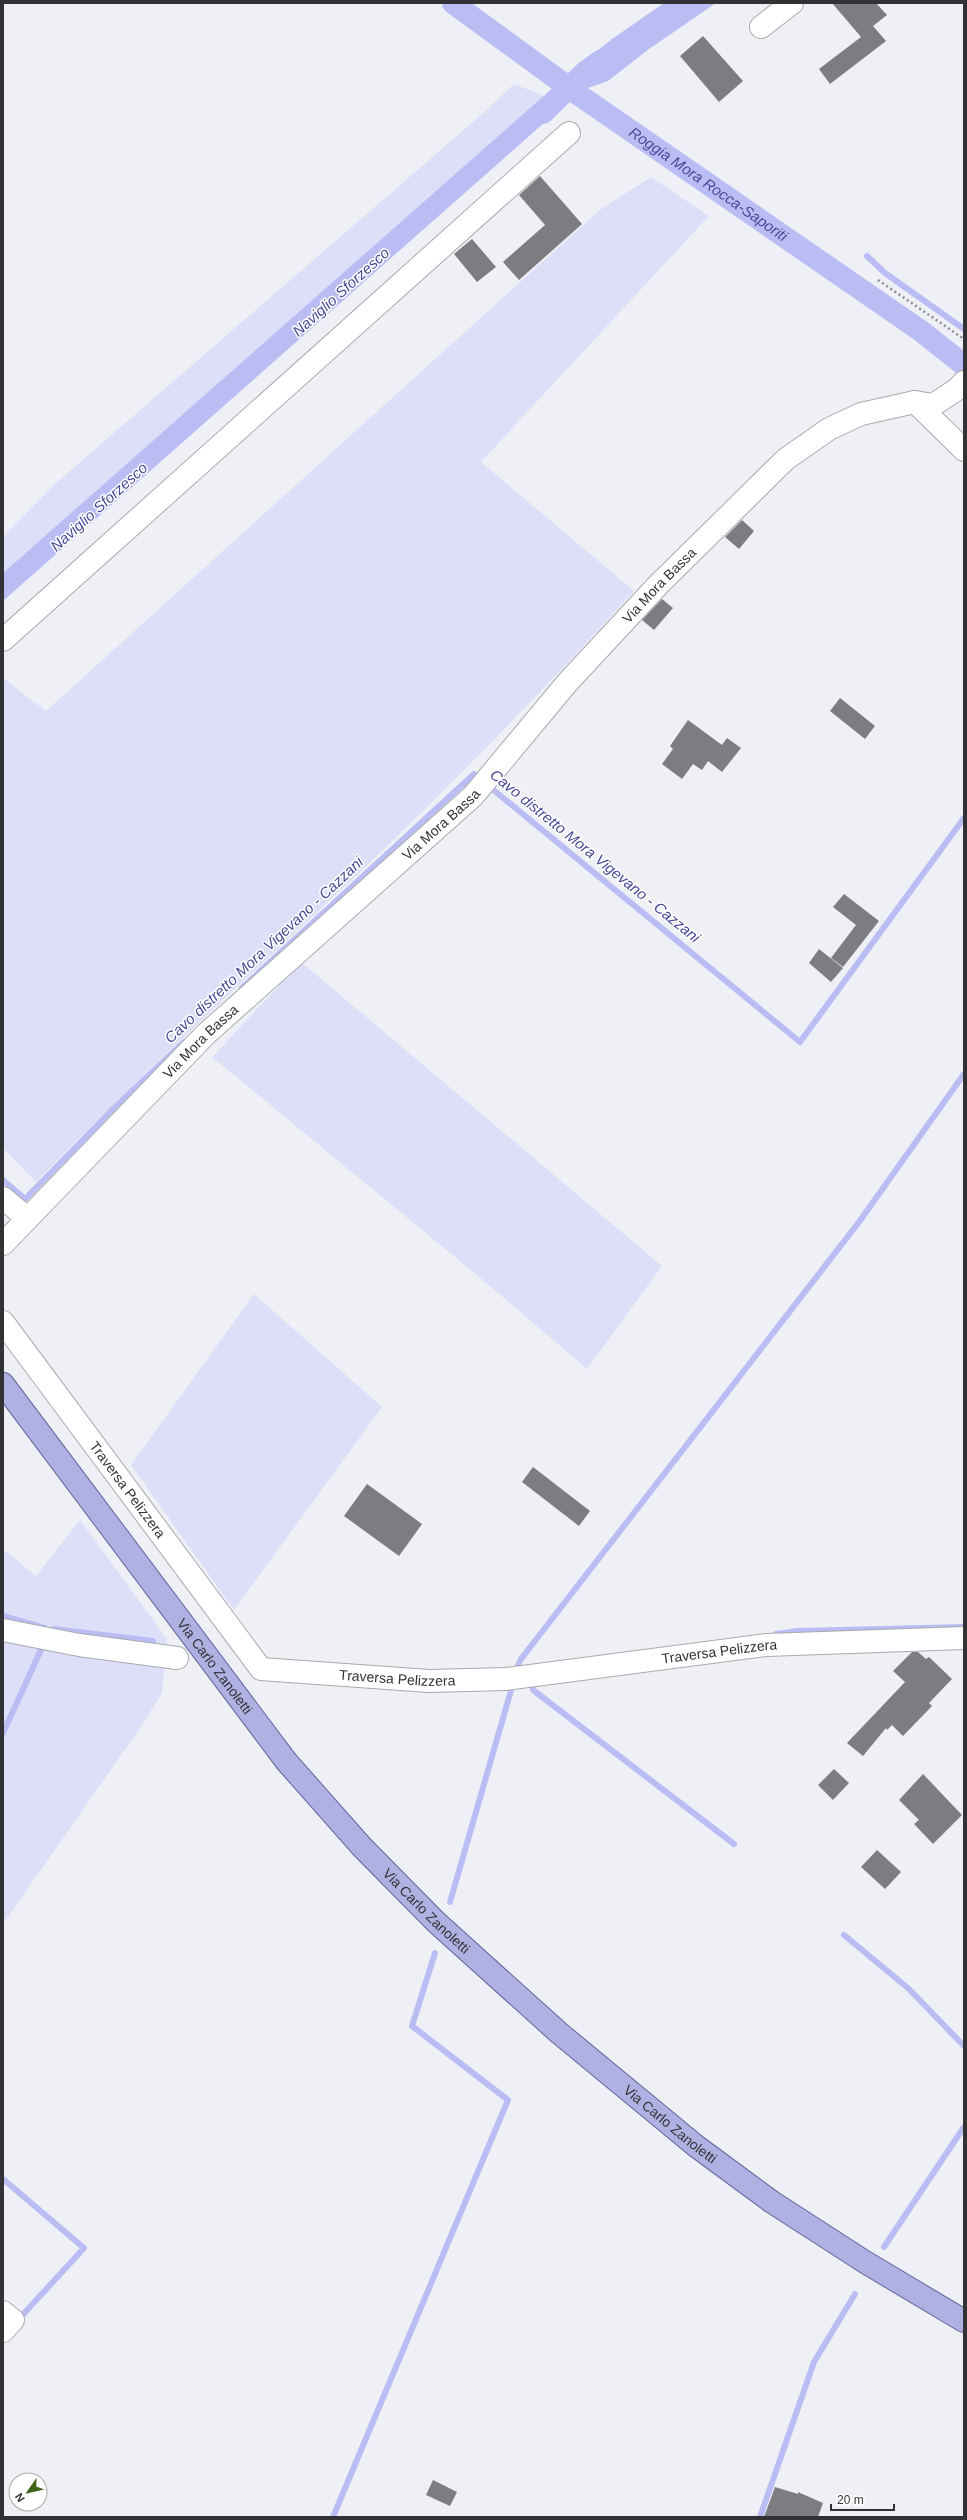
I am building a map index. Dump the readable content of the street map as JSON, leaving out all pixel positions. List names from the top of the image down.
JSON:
{
  "streets": {
    "main road": ["Via Carlo Zanoletti"],
    "street": ["Via Mora Bassa", "Traversa Pelizzera"]
  },
  "water": ["Roggia Mora Rocca-Saporiti", "Naviglio Sforzesco", "Cavo distretto Mora Vigevano - Cazzani"],
  "scale_bar": "20 m",
  "north": "bottom left"
}
